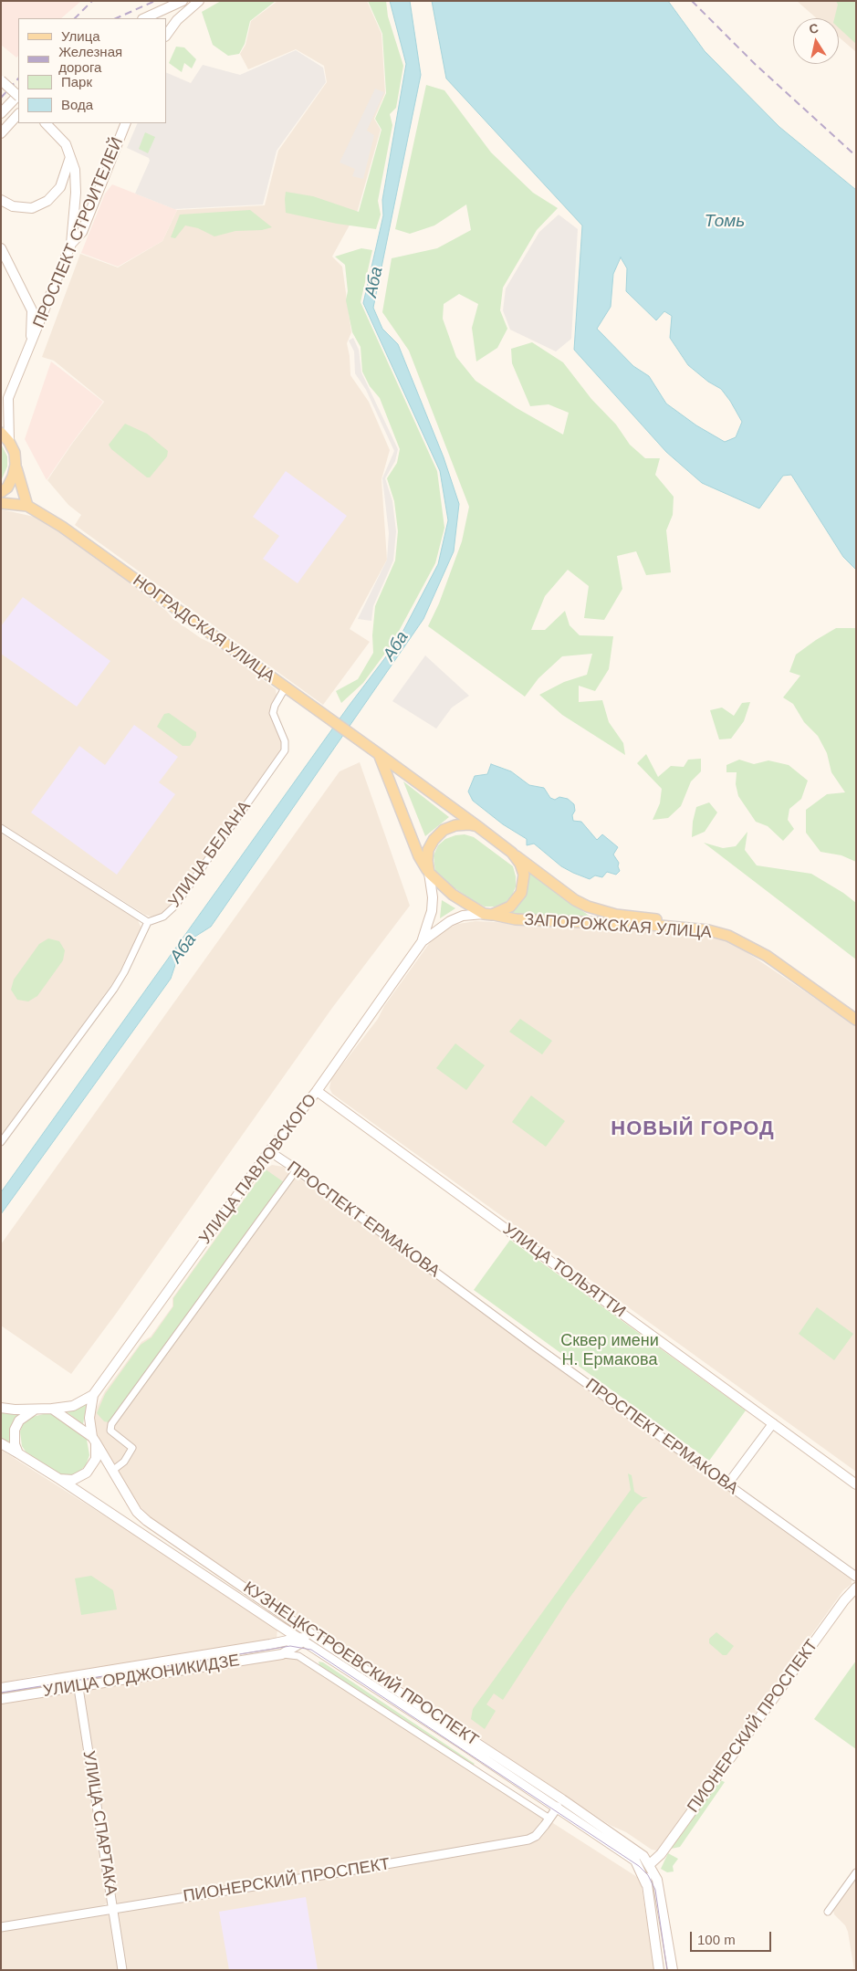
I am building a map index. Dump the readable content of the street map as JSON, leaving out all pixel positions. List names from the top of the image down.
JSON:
{
  "streets": {
    "main road": [
      "ПРОСПЕКТ СТРОИТЕЛЕЙ",
      "НОГРАДСКАЯ УЛИЦА",
      "ЗАПОРОЖСКАЯ УЛИЦА",
      "УЛИЦА ПАВЛОВСКОГО",
      "УЛИЦА ТОЛЬЯТТИ",
      "КУЗНЕЦКСТРОЕВСКИЙ ПРОСПЕКТ",
      "УЛИЦА ОРДЖОНИКИДЗЕ",
      "ПИОНЕРСКИЙ ПРОСПЕКТ"
    ],
    "street": ["УЛИЦА БЕЛАНА", "ПРОСПЕКТ ЕРМАКОВА", "УЛИЦА СПАРТАКА"]
  },
  "crossings": [
    ["НОГРАДСКАЯ УЛИЦА", "УЛИЦА БЕЛАНА"],
    ["НОГРАДСКАЯ УЛИЦА", "ЗАПОРОЖСКАЯ УЛИЦА"],
    ["НОГРАДСКАЯ УЛИЦА", "УЛИЦА ПАВЛОВСКОГО"],
    ["ЗАПОРОЖСКАЯ УЛИЦА", "УЛИЦА ПАВЛОВСКОГО"],
    ["УЛИЦА ПАВЛОВСКОГО", "ПРОСПЕКТ ЕРМАКОВА"],
    ["УЛИЦА ПАВЛОВСКОГО", "УЛИЦА ТОЛЬЯТТИ"],
    ["УЛИЦА ПАВЛОВСКОГО", "КУЗНЕЦКСТРОЕВСКИЙ ПРОСПЕКТ"],
    ["КУЗНЕЦКСТРОЕВСКИЙ ПРОСПЕКТ", "УЛИЦА ОРДЖОНИКИДЗЕ"],
    ["КУЗНЕЦКСТРОЕВСКИЙ ПРОСПЕКТ", "ПИОНЕРСКИЙ ПРОСПЕКТ"],
    ["УЛИЦА ОРДЖОНИКИДЗЕ", "УЛИЦА СПАРТАКА"],
    ["ПИОНЕРСКИЙ ПРОСПЕКТ", "УЛИЦА СПАРТАКА"]
  ],
  "districts": ["НОВЫЙ ГОРОД"],
  "water": ["Томь", "Аба"],
  "parks": ["Сквер имени Н. Ермакова"],
  "legend": [
    "Улица",
    "Железная дорога",
    "Парк",
    "Вода"
  ],
  "scale_bar": "100 m",
  "north": "top"
}
